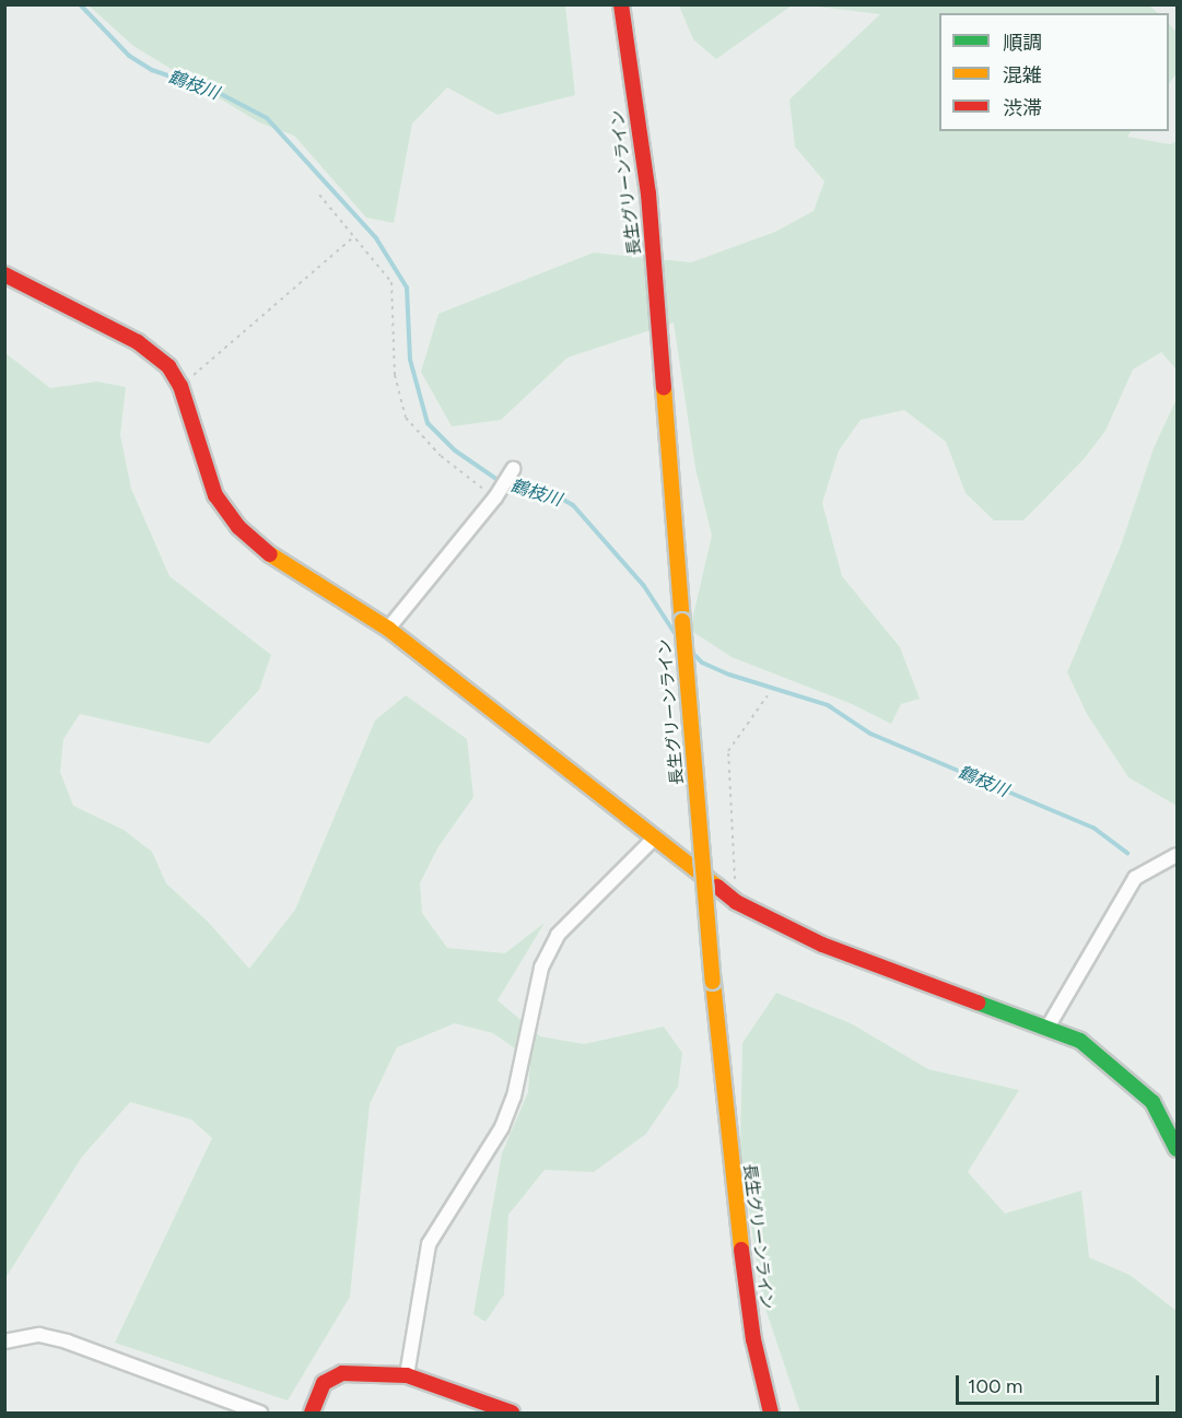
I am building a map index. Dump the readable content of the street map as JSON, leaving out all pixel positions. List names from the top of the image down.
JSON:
{
  "streets": {
    "main road": ["長生グリーンライン"]
  },
  "water": ["鶴枝川"],
  "legend": ["順調", "混雑", "渋滞"],
  "scale_bar": "100 m"
}
